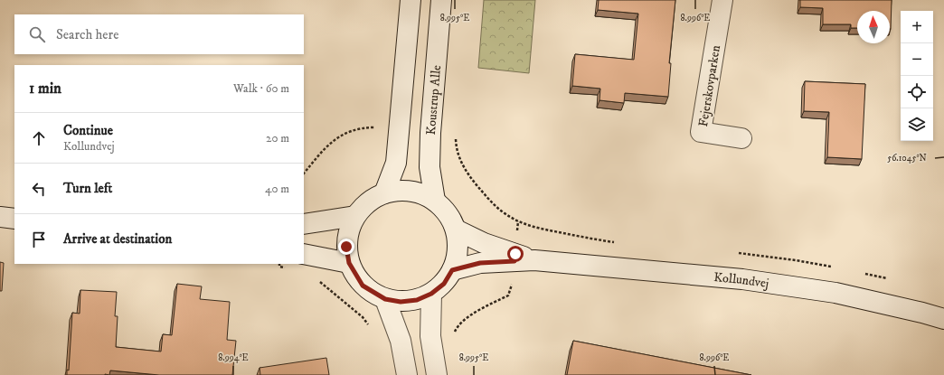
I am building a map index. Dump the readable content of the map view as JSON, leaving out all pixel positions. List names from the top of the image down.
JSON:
{
  "streets": {
    "street": ["Fejerskovparken", "Koustrup Alle", "Kollundvej"]
  },
  "crossings": [
    ["Koustrup Alle", "Kollundvej"]
  ],
  "north": "top",
  "page": {
    "map_buttons": ["+", "−"],
    "search": "Search here",
    "heading": ["1 min", "Walk · 60 m"],
    "list": [
      ["Continue", "Kollundvej", "20 m"],
      ["Turn left", "40 m"],
      "Arrive at destination"
    ]
  },
  "coordinates": [
    "8.995°E",
    "8.996°E",
    "56.1045°N",
    "8.994°E"
  ]
}
